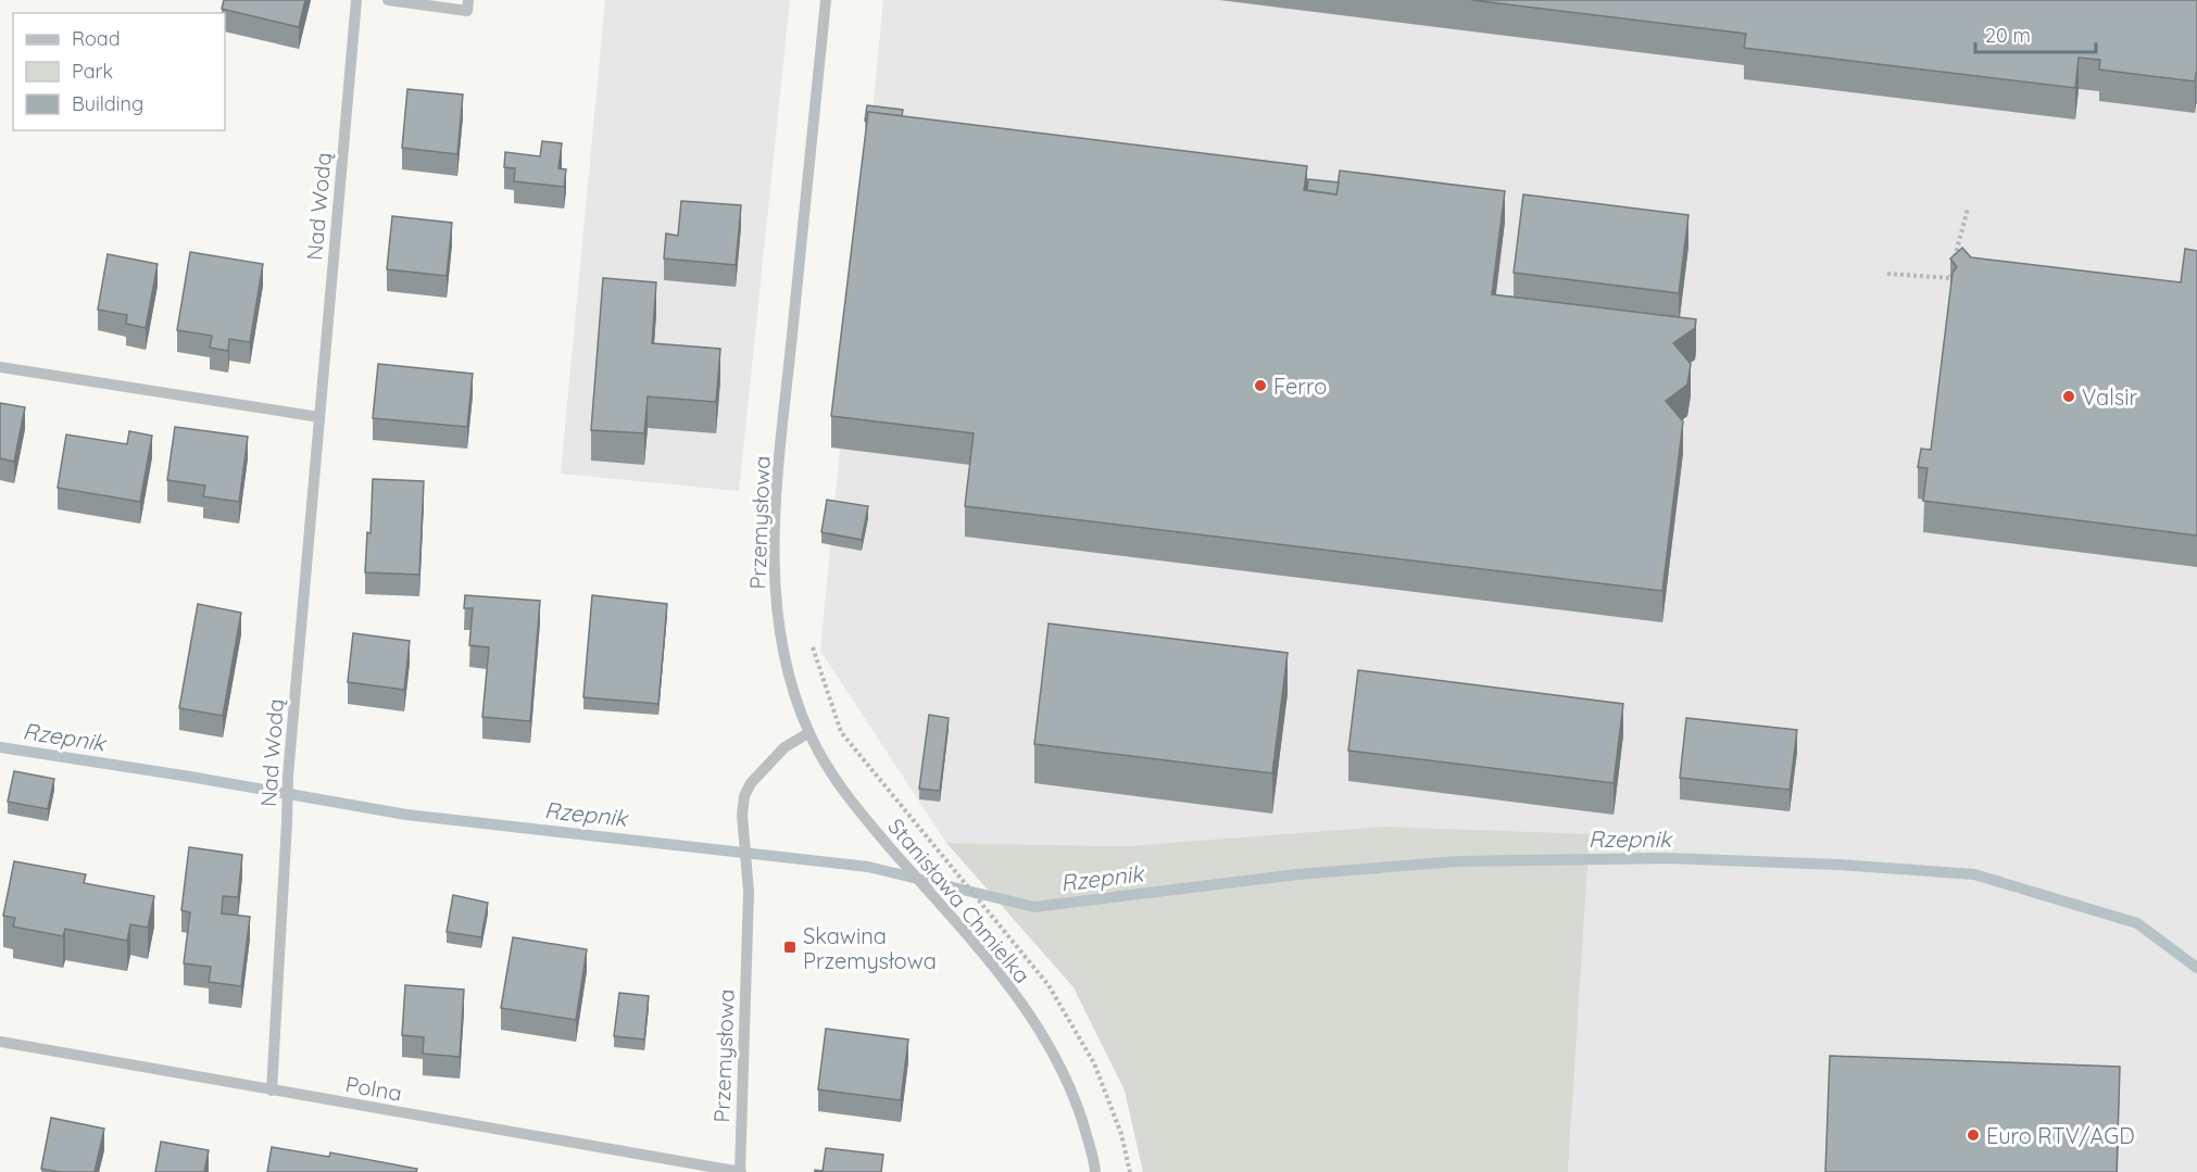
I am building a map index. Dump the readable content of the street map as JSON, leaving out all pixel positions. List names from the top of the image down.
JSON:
{
  "streets": {
    "street": [
      "Nad Wodą",
      "Przemysłowa",
      "Stanisława Chmielka",
      "Polna"
    ]
  },
  "crossings": [
    ["Nad Wodą", "Polna"],
    ["Przemysłowa", "Stanisława Chmielka"],
    ["Przemysłowa", "Polna"]
  ],
  "water": ["Rzepnik"],
  "places": {
    "other": ["Ferro", "Valsir", "Euro RTV/AGD"],
    "transit": ["Skawina Przemysłowa"]
  },
  "legend": ["Road", "Park", "Building"],
  "scale_bar": "20 m"
}
